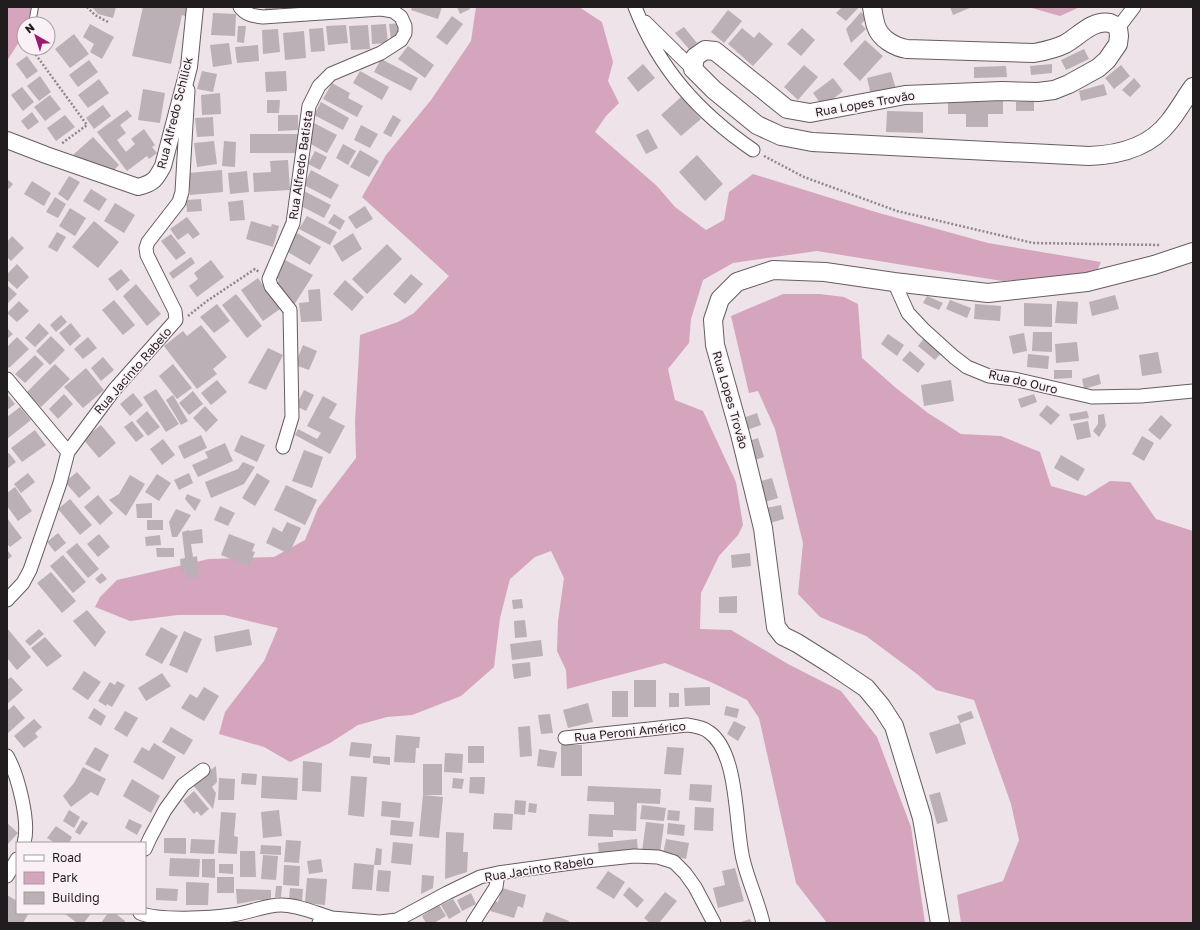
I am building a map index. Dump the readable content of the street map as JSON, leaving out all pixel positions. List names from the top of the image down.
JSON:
{
  "streets": {
    "main road": ["Rua Lopes Trovão"],
    "street": [
      "Rua Alfredo Schilick",
      "Rua Alfredo Batista",
      "Rua Jacinto Rabelo",
      "Rua do Ouro",
      "Rua Peroni Américo"
    ]
  },
  "crossings": [
    ["Rua Lopes Trovão", "Rua do Ouro"],
    ["Rua Alfredo Schilick", "Rua Jacinto Rabelo"]
  ],
  "legend": ["Road", "Park", "Building"],
  "north": "top left"
}
